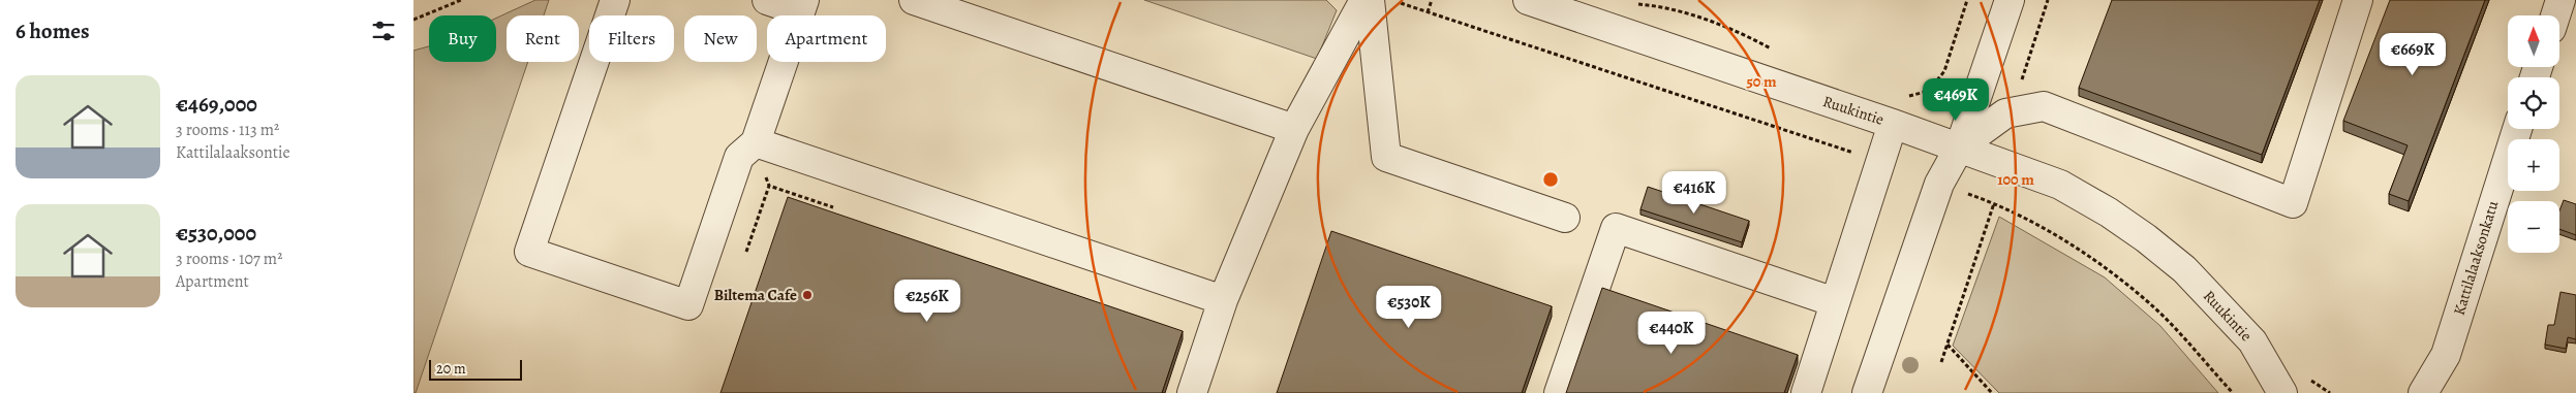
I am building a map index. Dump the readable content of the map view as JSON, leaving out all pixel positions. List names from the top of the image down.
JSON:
{
  "streets": {
    "street": ["Ruukintie", "Kattilalaaksonkatu"]
  },
  "places": ["Biltema Cafe"],
  "scale_bar": "20 m",
  "north": "top",
  "page": {
    "heading": "6 homes",
    "map_buttons": ["+", "−"],
    "chip": [
      "Buy",
      "Rent",
      "Filters",
      "New",
      "Apartment"
    ],
    "price": [
      "€669K",
      "€469K",
      "€416K",
      "€256K",
      "€530K",
      "€440K"
    ],
    "list": [
      {
        "name": "€469,000",
        "note": "3 rooms · 113 m² · Kattilalaaksontie"
      },
      {
        "name": "€530,000",
        "note": "3 rooms · 107 m² · Apartment"
      }
    ],
    "scale": "20 m"
  },
  "rings": ["50 m", "100 m"]
}
